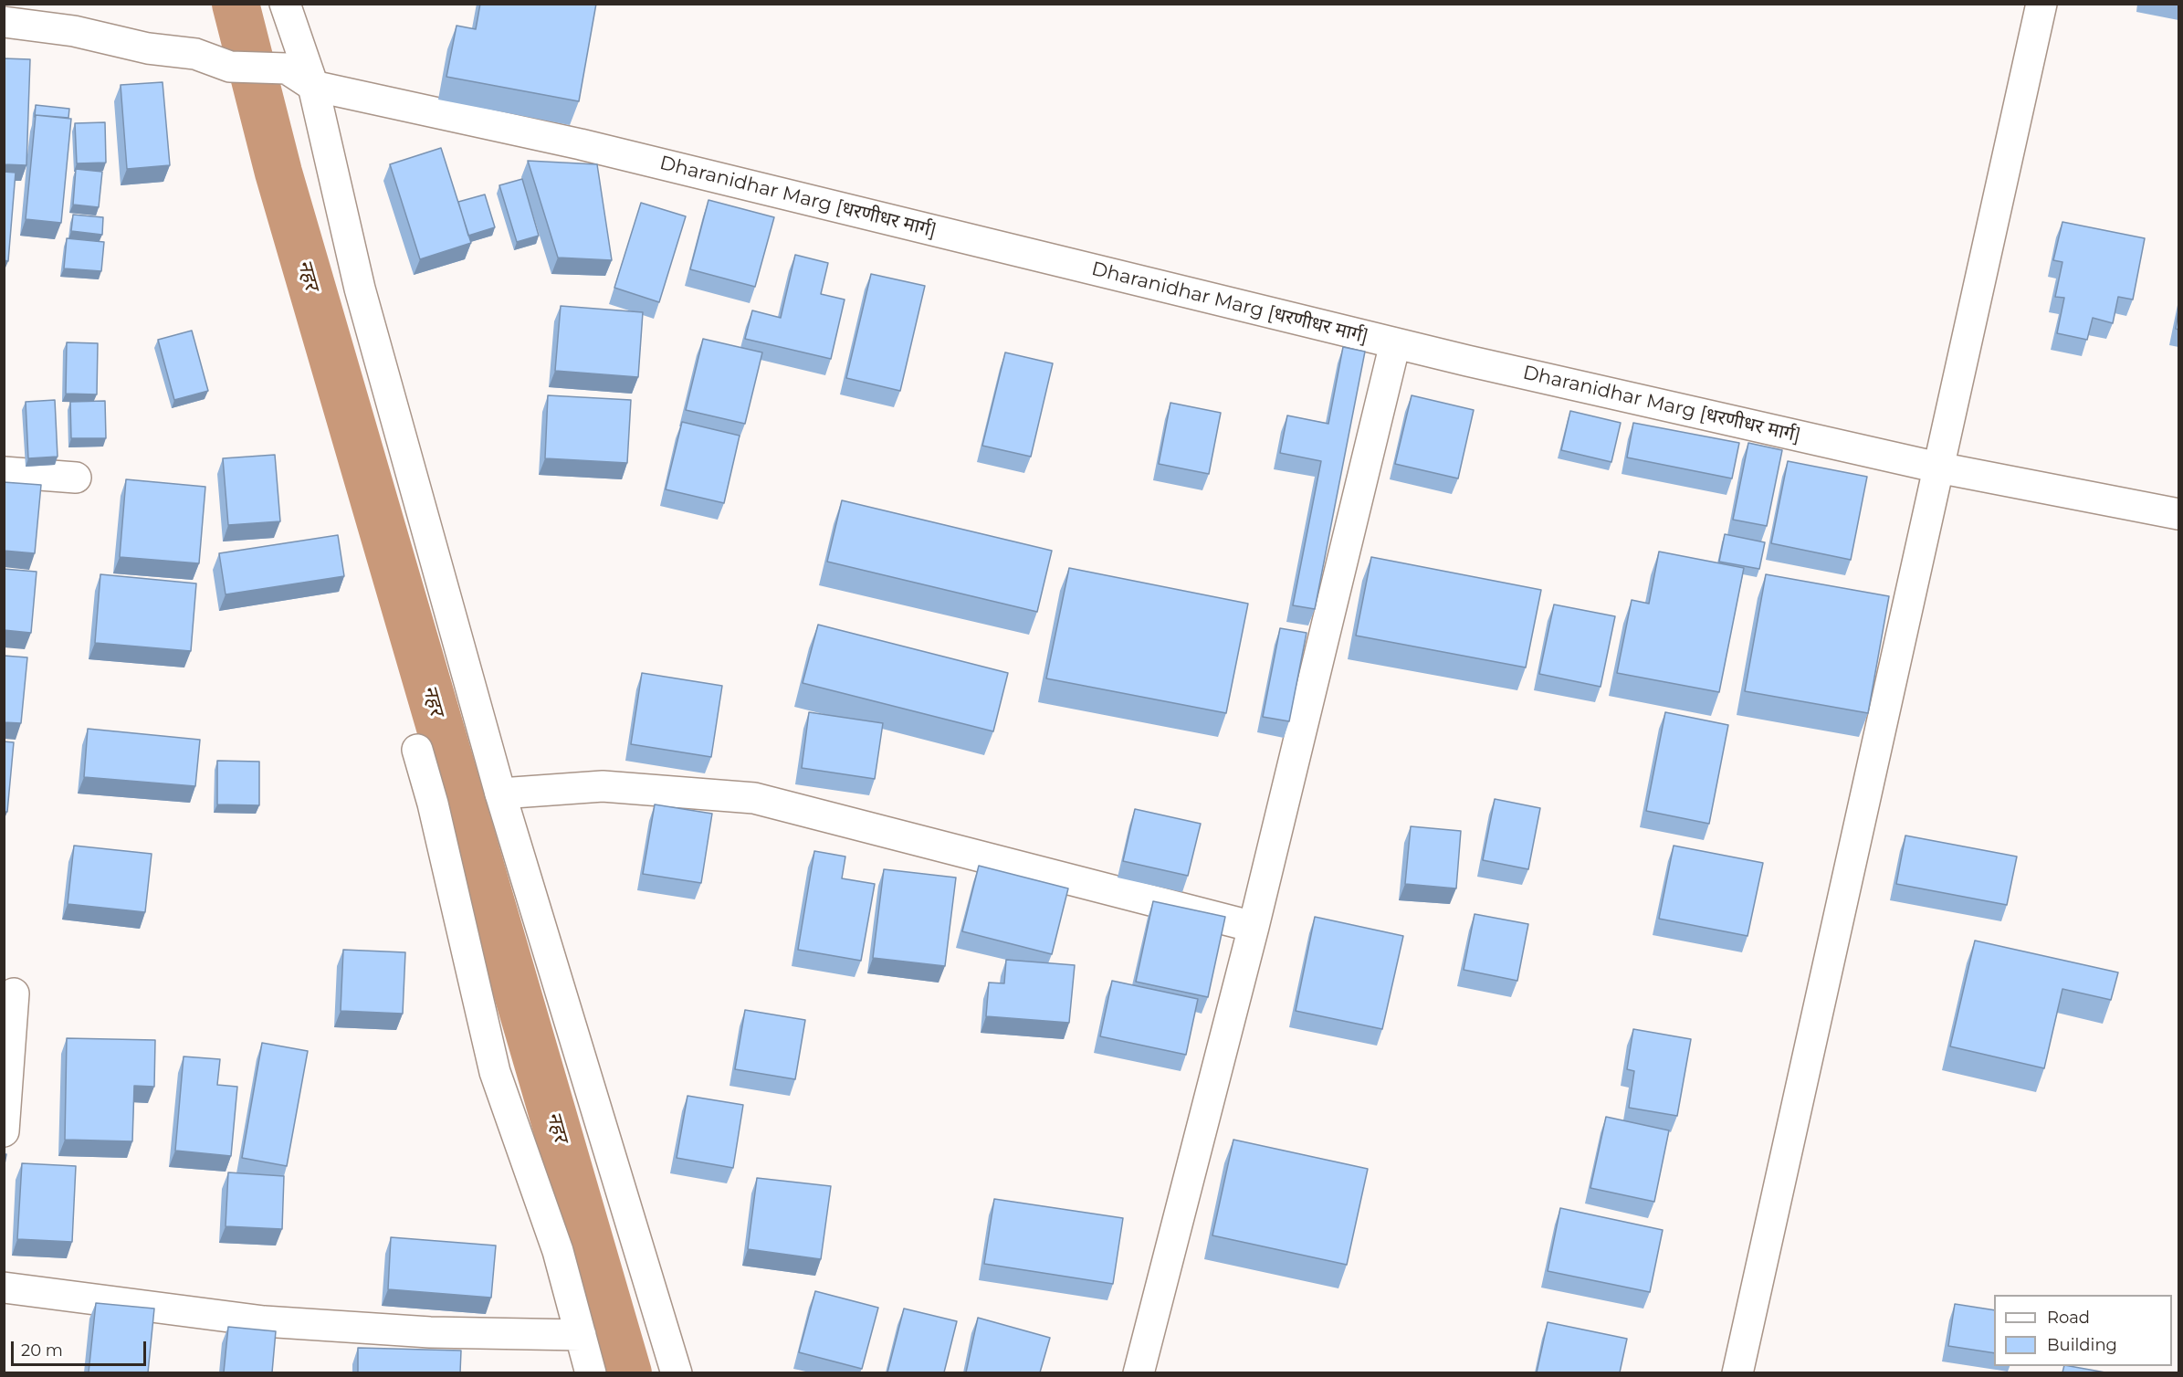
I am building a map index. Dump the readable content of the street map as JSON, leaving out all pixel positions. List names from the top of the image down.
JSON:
{
  "streets": {
    "street": ["Dharanidhar Marg [धरणीधर मार्ग]"]
  },
  "water": ["नहर"],
  "legend": ["Road", "Building"],
  "scale_bar": "20 m"
}
